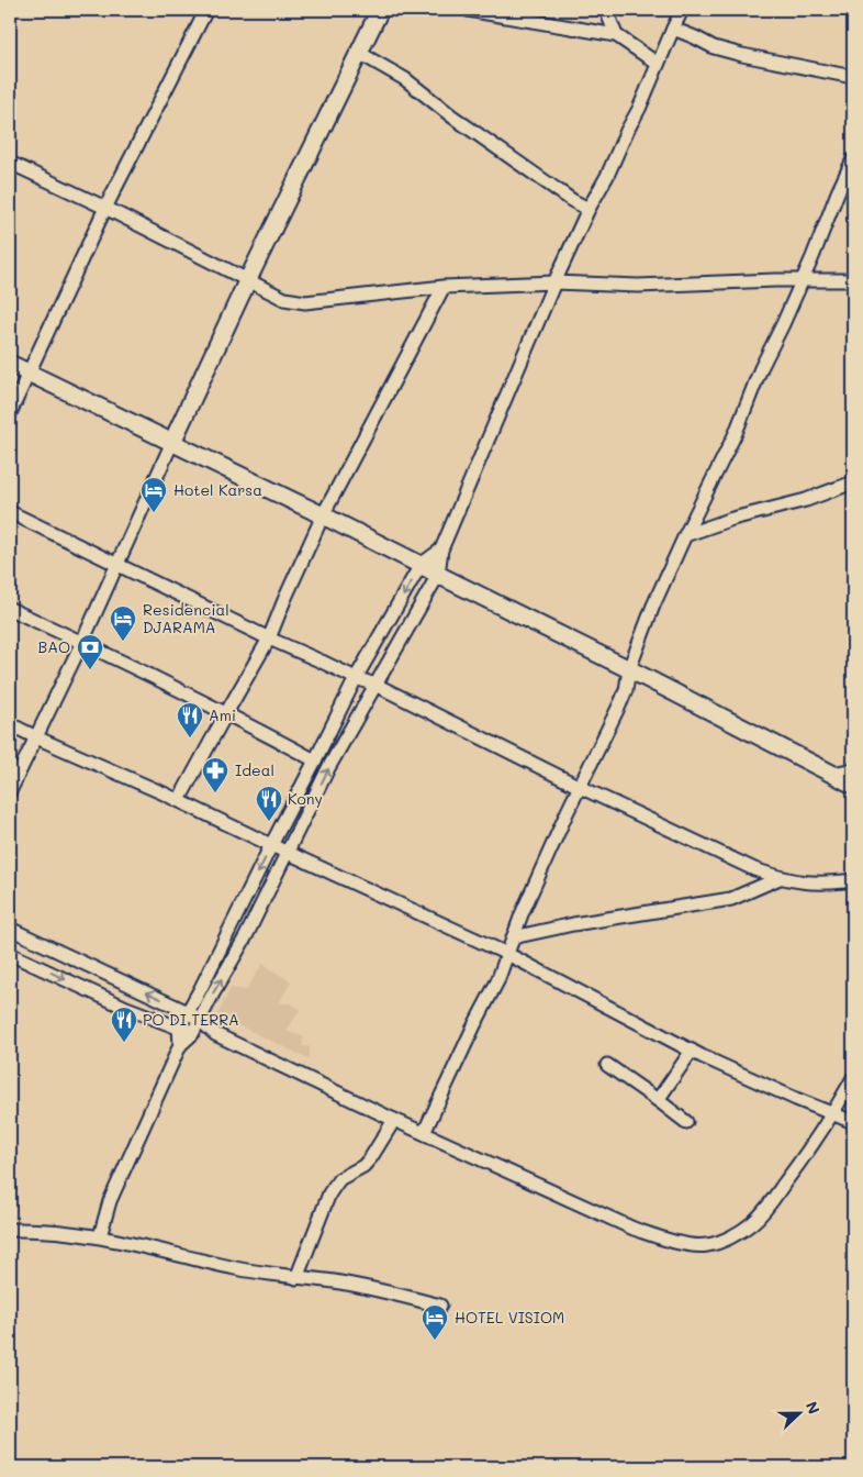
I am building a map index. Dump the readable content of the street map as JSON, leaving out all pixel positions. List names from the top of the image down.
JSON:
{
  "places": {
    "hotel": ["Hotel Karsa", "Residencial DJARAMA", "HOTEL VISIOM"],
    "bank": ["BAO"],
    "restaurant": ["Ami", "Kony", "PO DI TERRA"],
    "pharmacy": ["Ideal"]
  },
  "north": "right"
}
